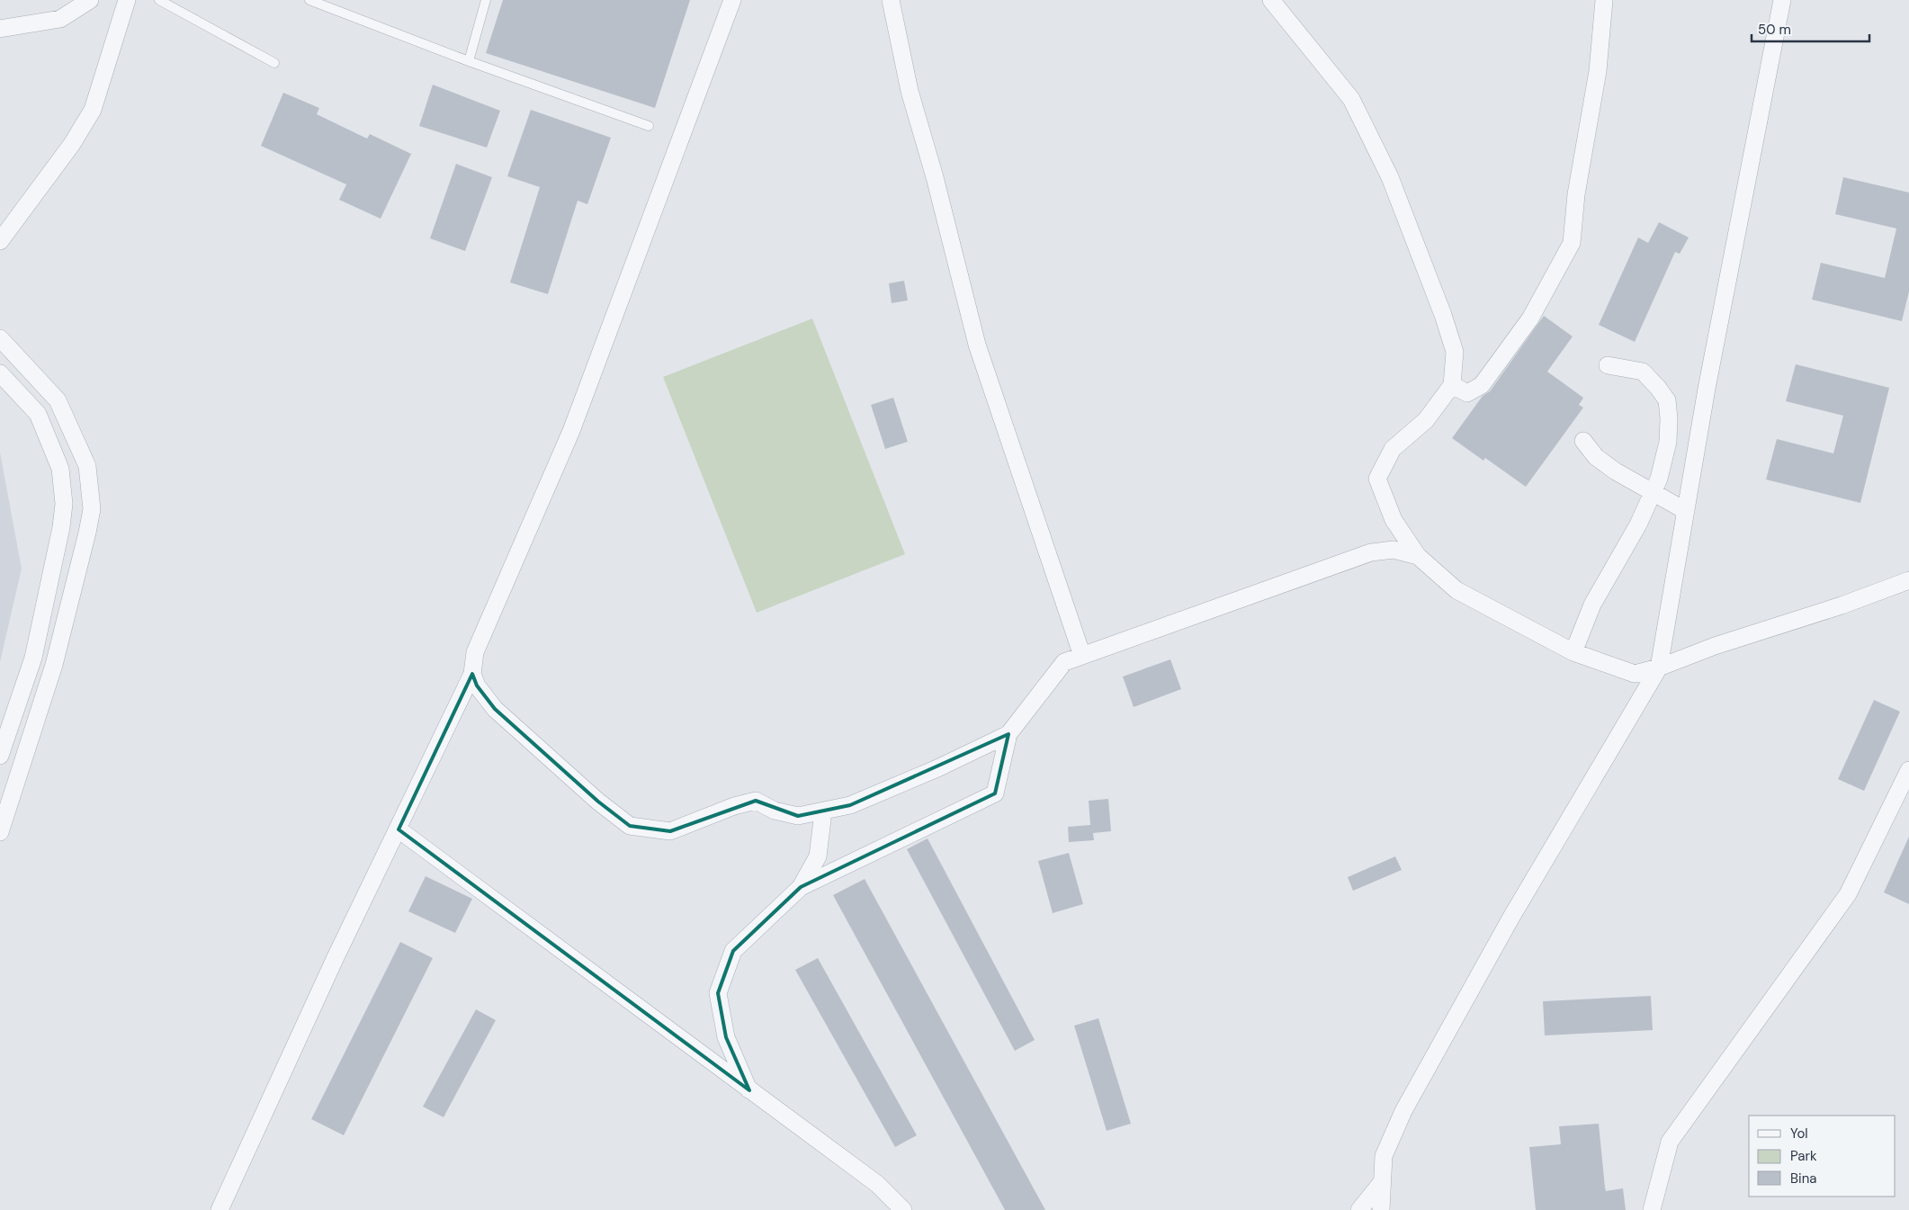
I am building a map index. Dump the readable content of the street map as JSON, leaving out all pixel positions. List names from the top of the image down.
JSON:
{
  "legend": ["Yol", "Park", "Bina"],
  "scale_bar": "50 m"
}
